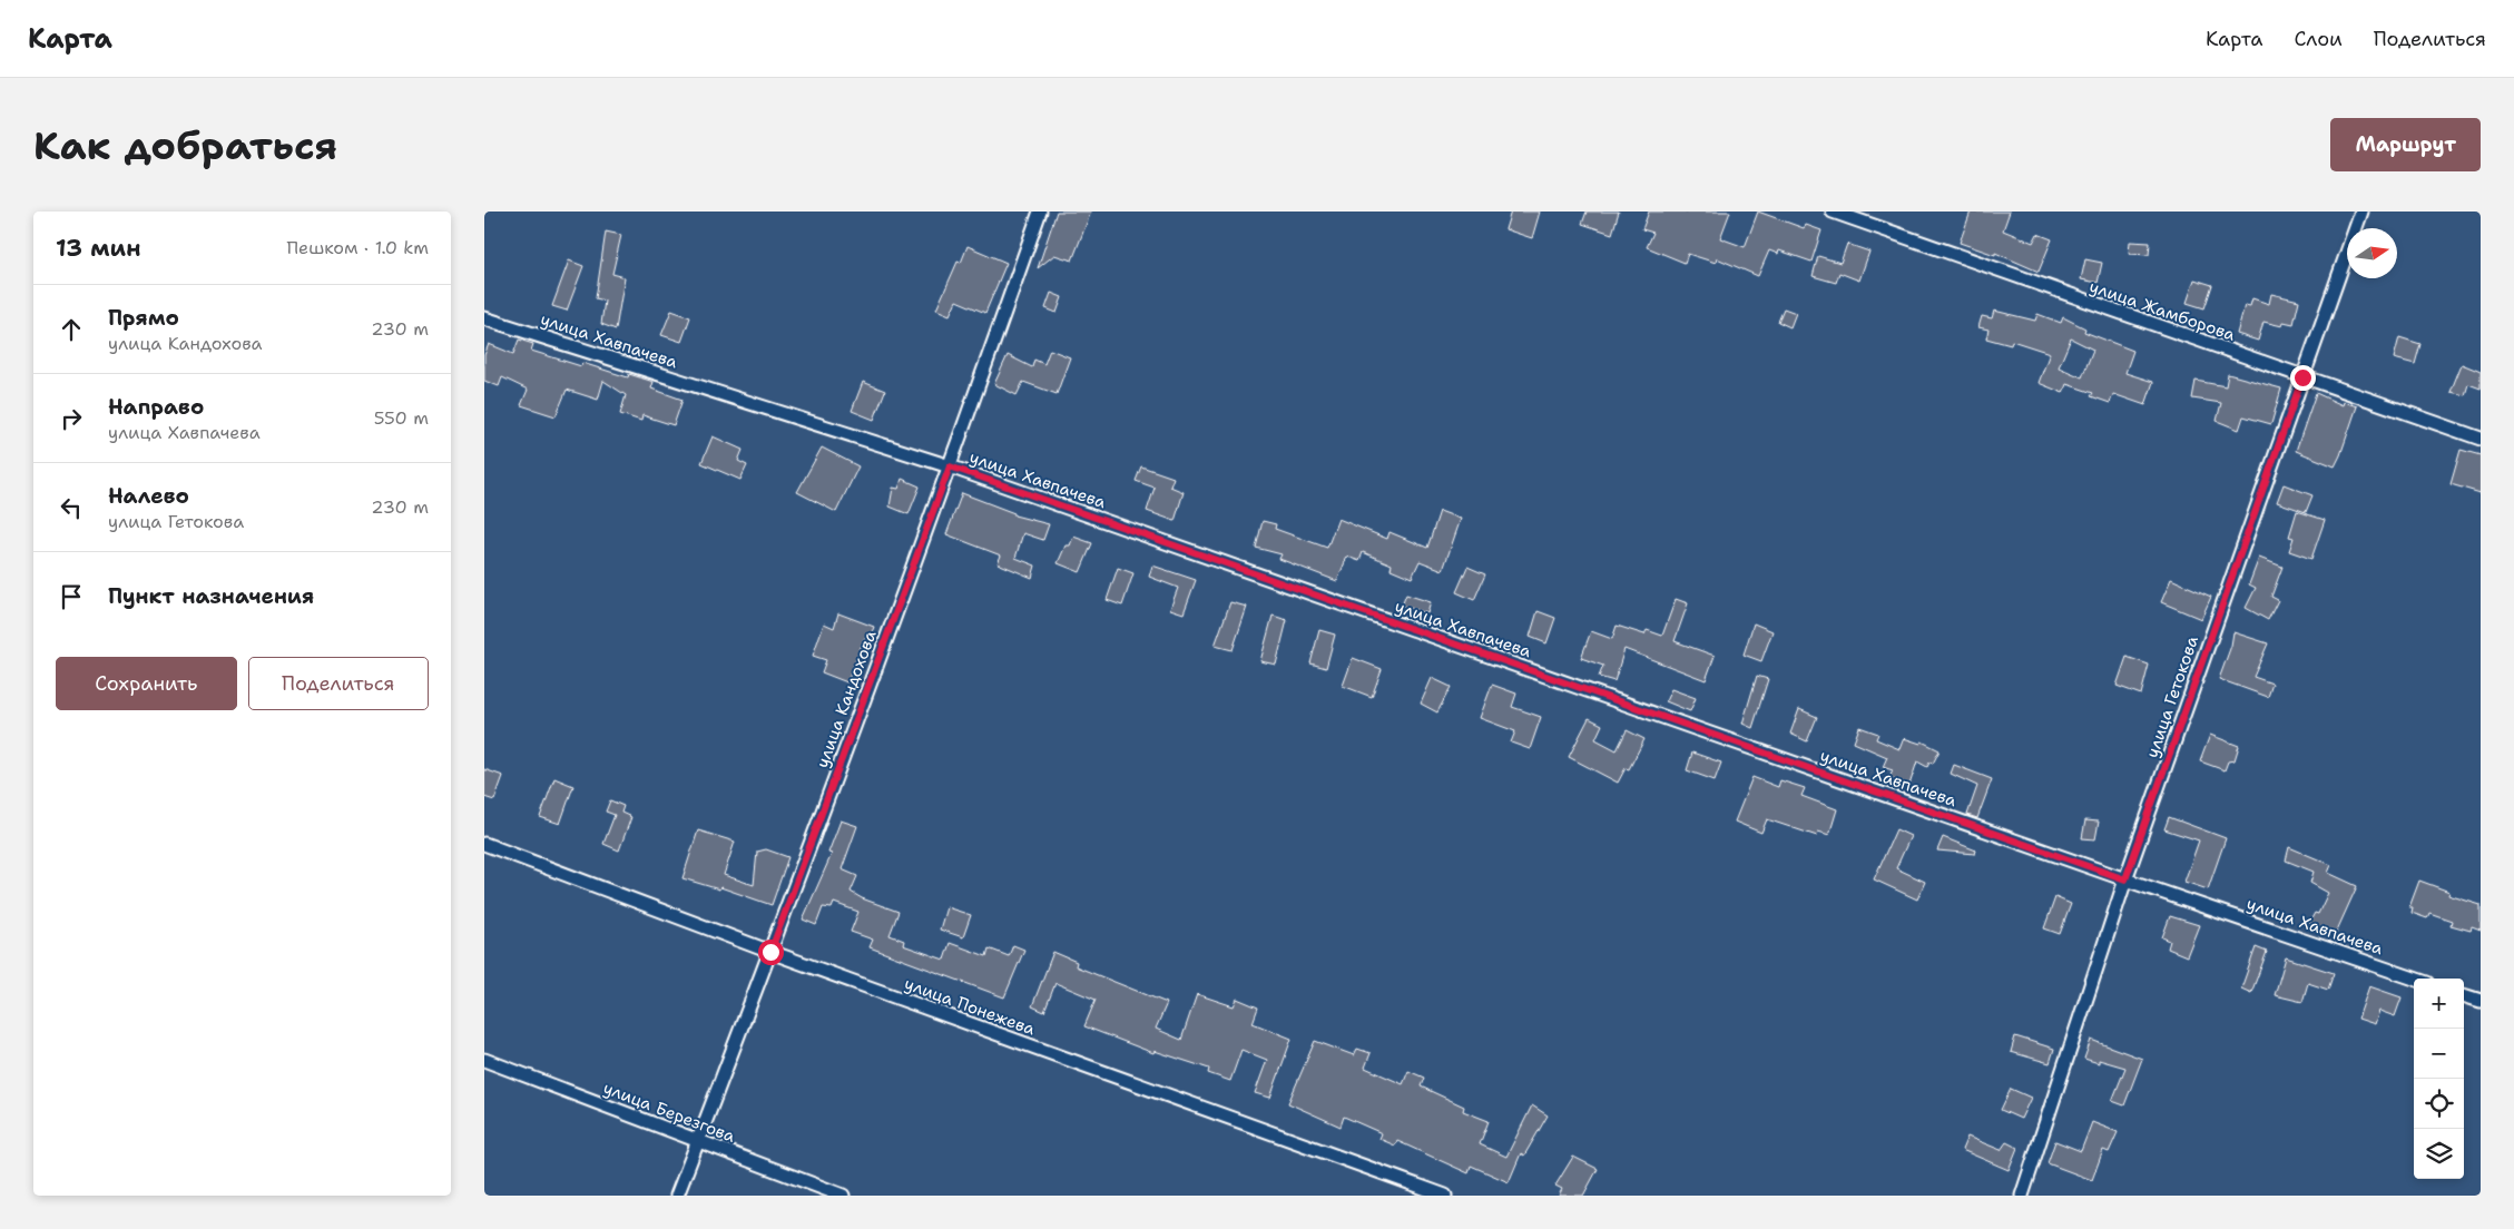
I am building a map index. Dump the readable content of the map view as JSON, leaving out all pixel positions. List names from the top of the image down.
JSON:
{
  "streets": {
    "street": [
      "улица Жамборова",
      "улица Хавпачева",
      "улица Гетокова",
      "улица Кандохова",
      "улица Понежева",
      "улица Березгова"
    ]
  },
  "crossings": [
    ["улица Жамборова", "улица Гетокова"],
    ["улица Хавпачева", "улица Гетокова"],
    ["улица Хавпачева", "улица Кандохова"],
    ["улица Кандохова", "улица Понежева"],
    ["улица Кандохова", "улица Березгова"]
  ],
  "north": "right",
  "page": {
    "header": "Карта",
    "nav": ["Карта", "Слои", "Поделиться"],
    "buttons": [
      "Маршрут",
      ["Сохранить", "Поделиться"]
    ],
    "title": "Как добраться",
    "heading": ["13 мин", "Пешком · 1.0 km"],
    "list": [
      ["Прямо", "улица Кандохова", "230 m"],
      ["Направо", "улица Хавпачева", "550 m"],
      ["Налево", "улица Гетокова", "230 m"],
      "Пункт назначения"
    ],
    "map_buttons": ["+", "−"]
  }
}
